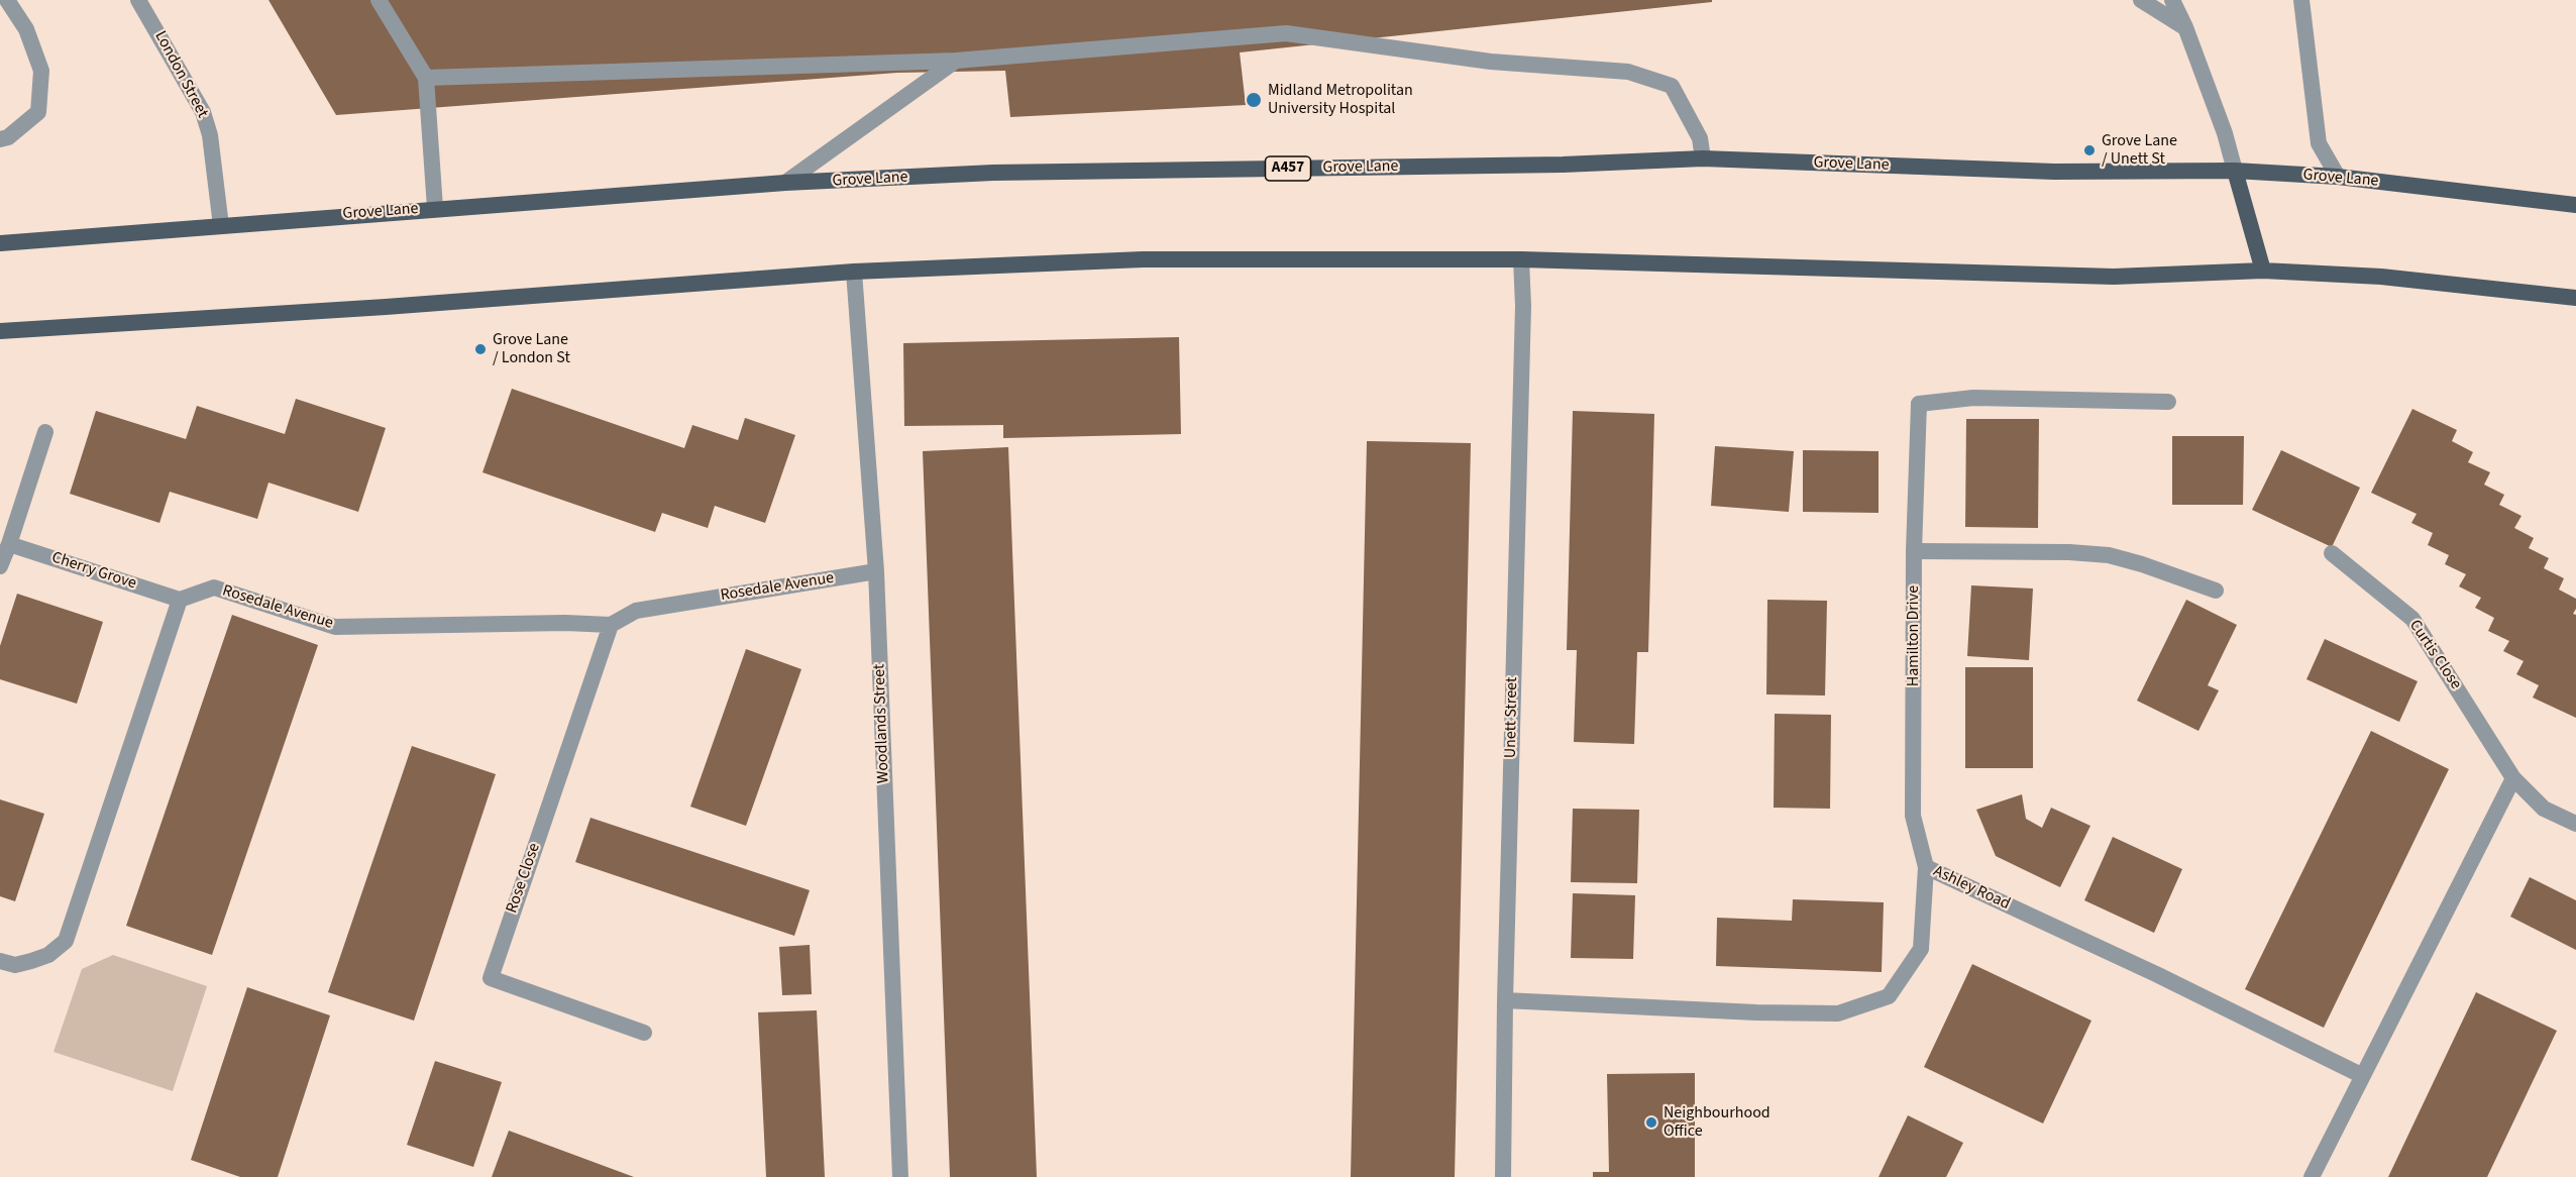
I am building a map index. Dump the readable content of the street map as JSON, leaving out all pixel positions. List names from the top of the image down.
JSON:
{
  "streets": {
    "main road": ["Grove Lane", "A457"],
    "street": [
      "London Street",
      "Cherry Grove",
      "Rosedale Avenue",
      "Hamilton Drive",
      "Curtis Close",
      "Unett Street",
      "Woodlands Street",
      "Rose Close",
      "Ashley Road"
    ]
  },
  "crossings": [
    ["London Street", "Grove Lane"],
    ["Cherry Grove", "Rosedale Avenue"],
    ["Rosedale Avenue", "Woodlands Street"],
    ["Rosedale Avenue", "Rose Close"],
    ["Hamilton Drive", "Ashley Road"],
    ["Unett Street", "Ashley Road"]
  ],
  "places": [
    "Midland Metropolitan University Hospital",
    "Grove Lane / Unett St",
    "Grove Lane / London St",
    "Neighbourhood Office"
  ]
}
